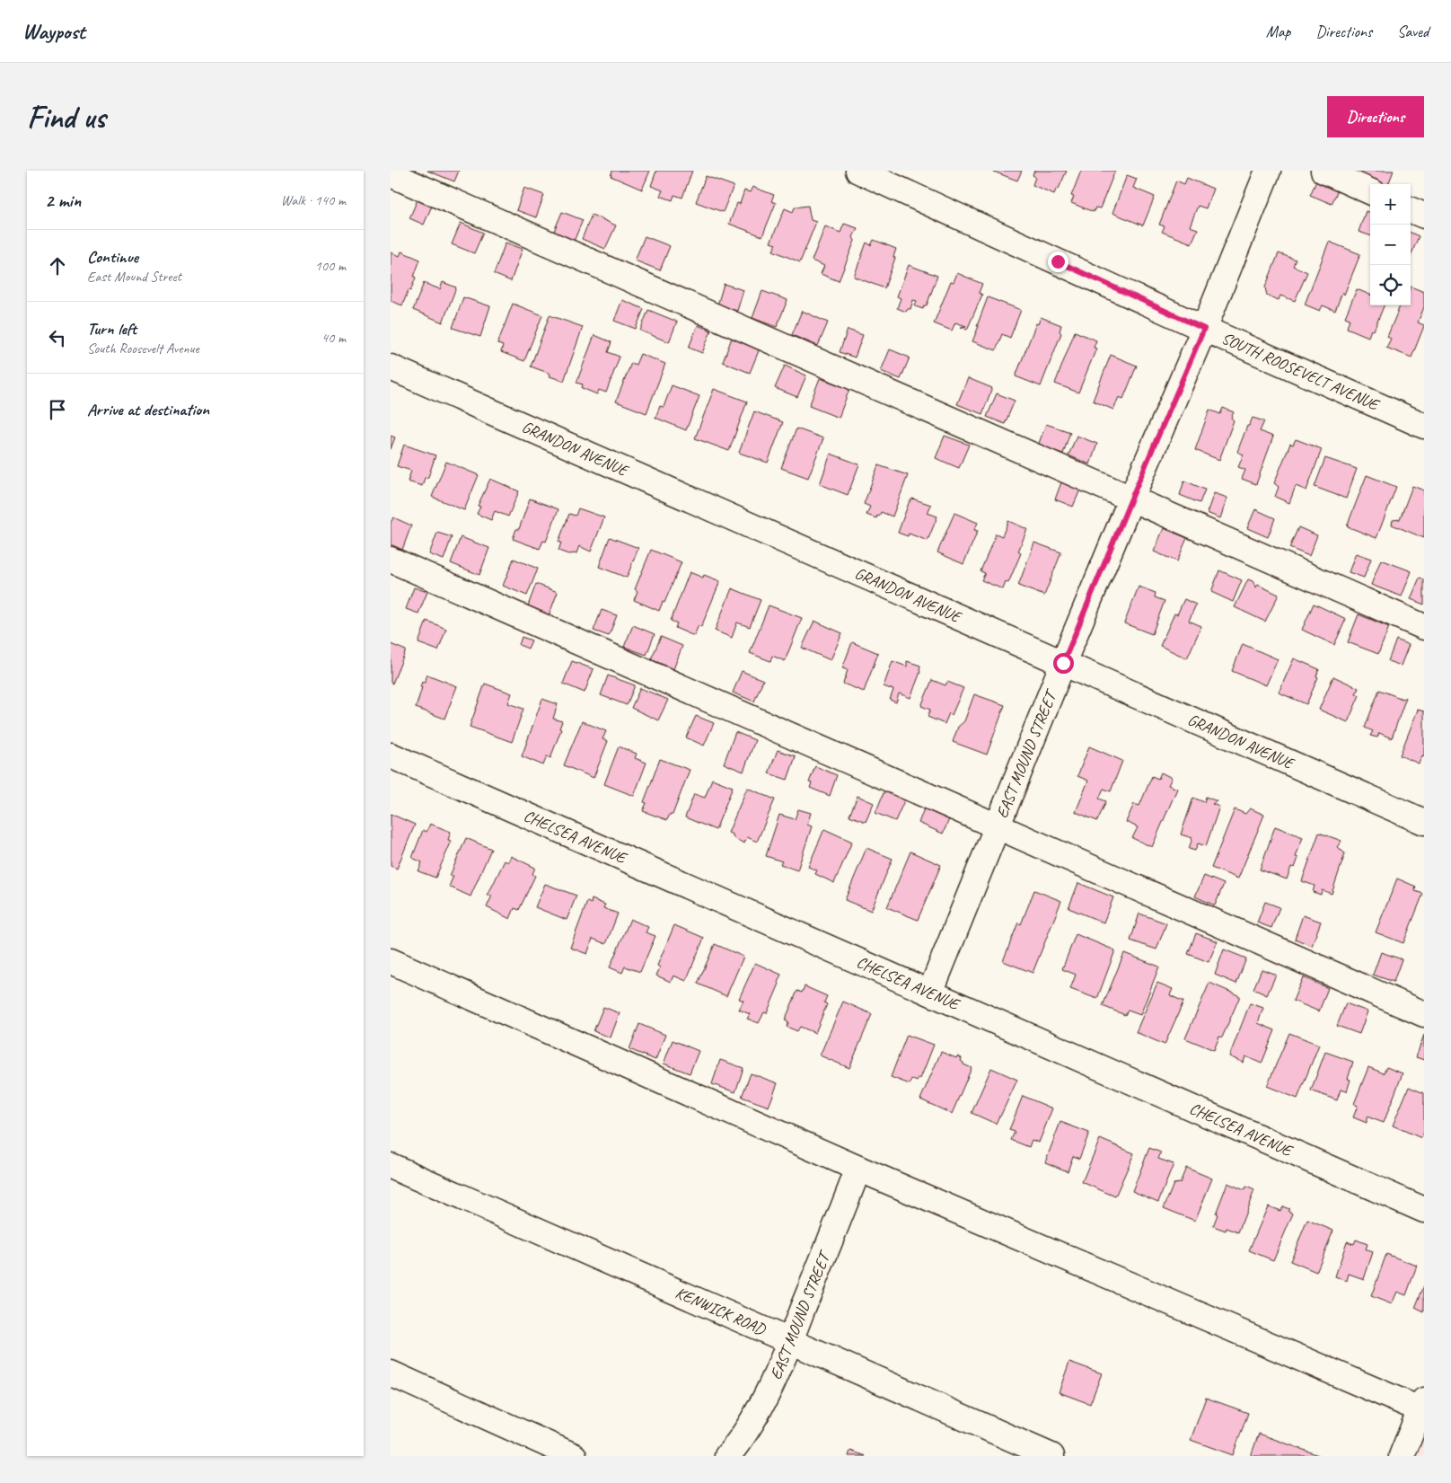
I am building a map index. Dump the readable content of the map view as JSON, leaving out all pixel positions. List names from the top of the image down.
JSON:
{
  "streets": {
    "street": [
      "SOUTH ROOSEVELT AVENUE",
      "GRANDON AVENUE",
      "EAST MOUND STREET",
      "CHELSEA AVENUE",
      "KENWICK ROAD"
    ]
  },
  "crossings": [
    ["SOUTH ROOSEVELT AVENUE", "EAST MOUND STREET"],
    ["GRANDON AVENUE", "EAST MOUND STREET"],
    ["EAST MOUND STREET", "CHELSEA AVENUE"],
    ["EAST MOUND STREET", "KENWICK ROAD"]
  ],
  "page": {
    "header": "Waypost",
    "nav": ["Map", "Directions", "Saved"],
    "buttons": "Directions",
    "title": "Find us",
    "heading": ["2 min", "Walk · 140 m"],
    "map_buttons": ["+", "−"],
    "list": [
      ["Continue", "East Mound Street", "100 m"],
      ["Turn left", "South Roosevelt Avenue", "40 m"],
      "Arrive at destination"
    ]
  }
}
